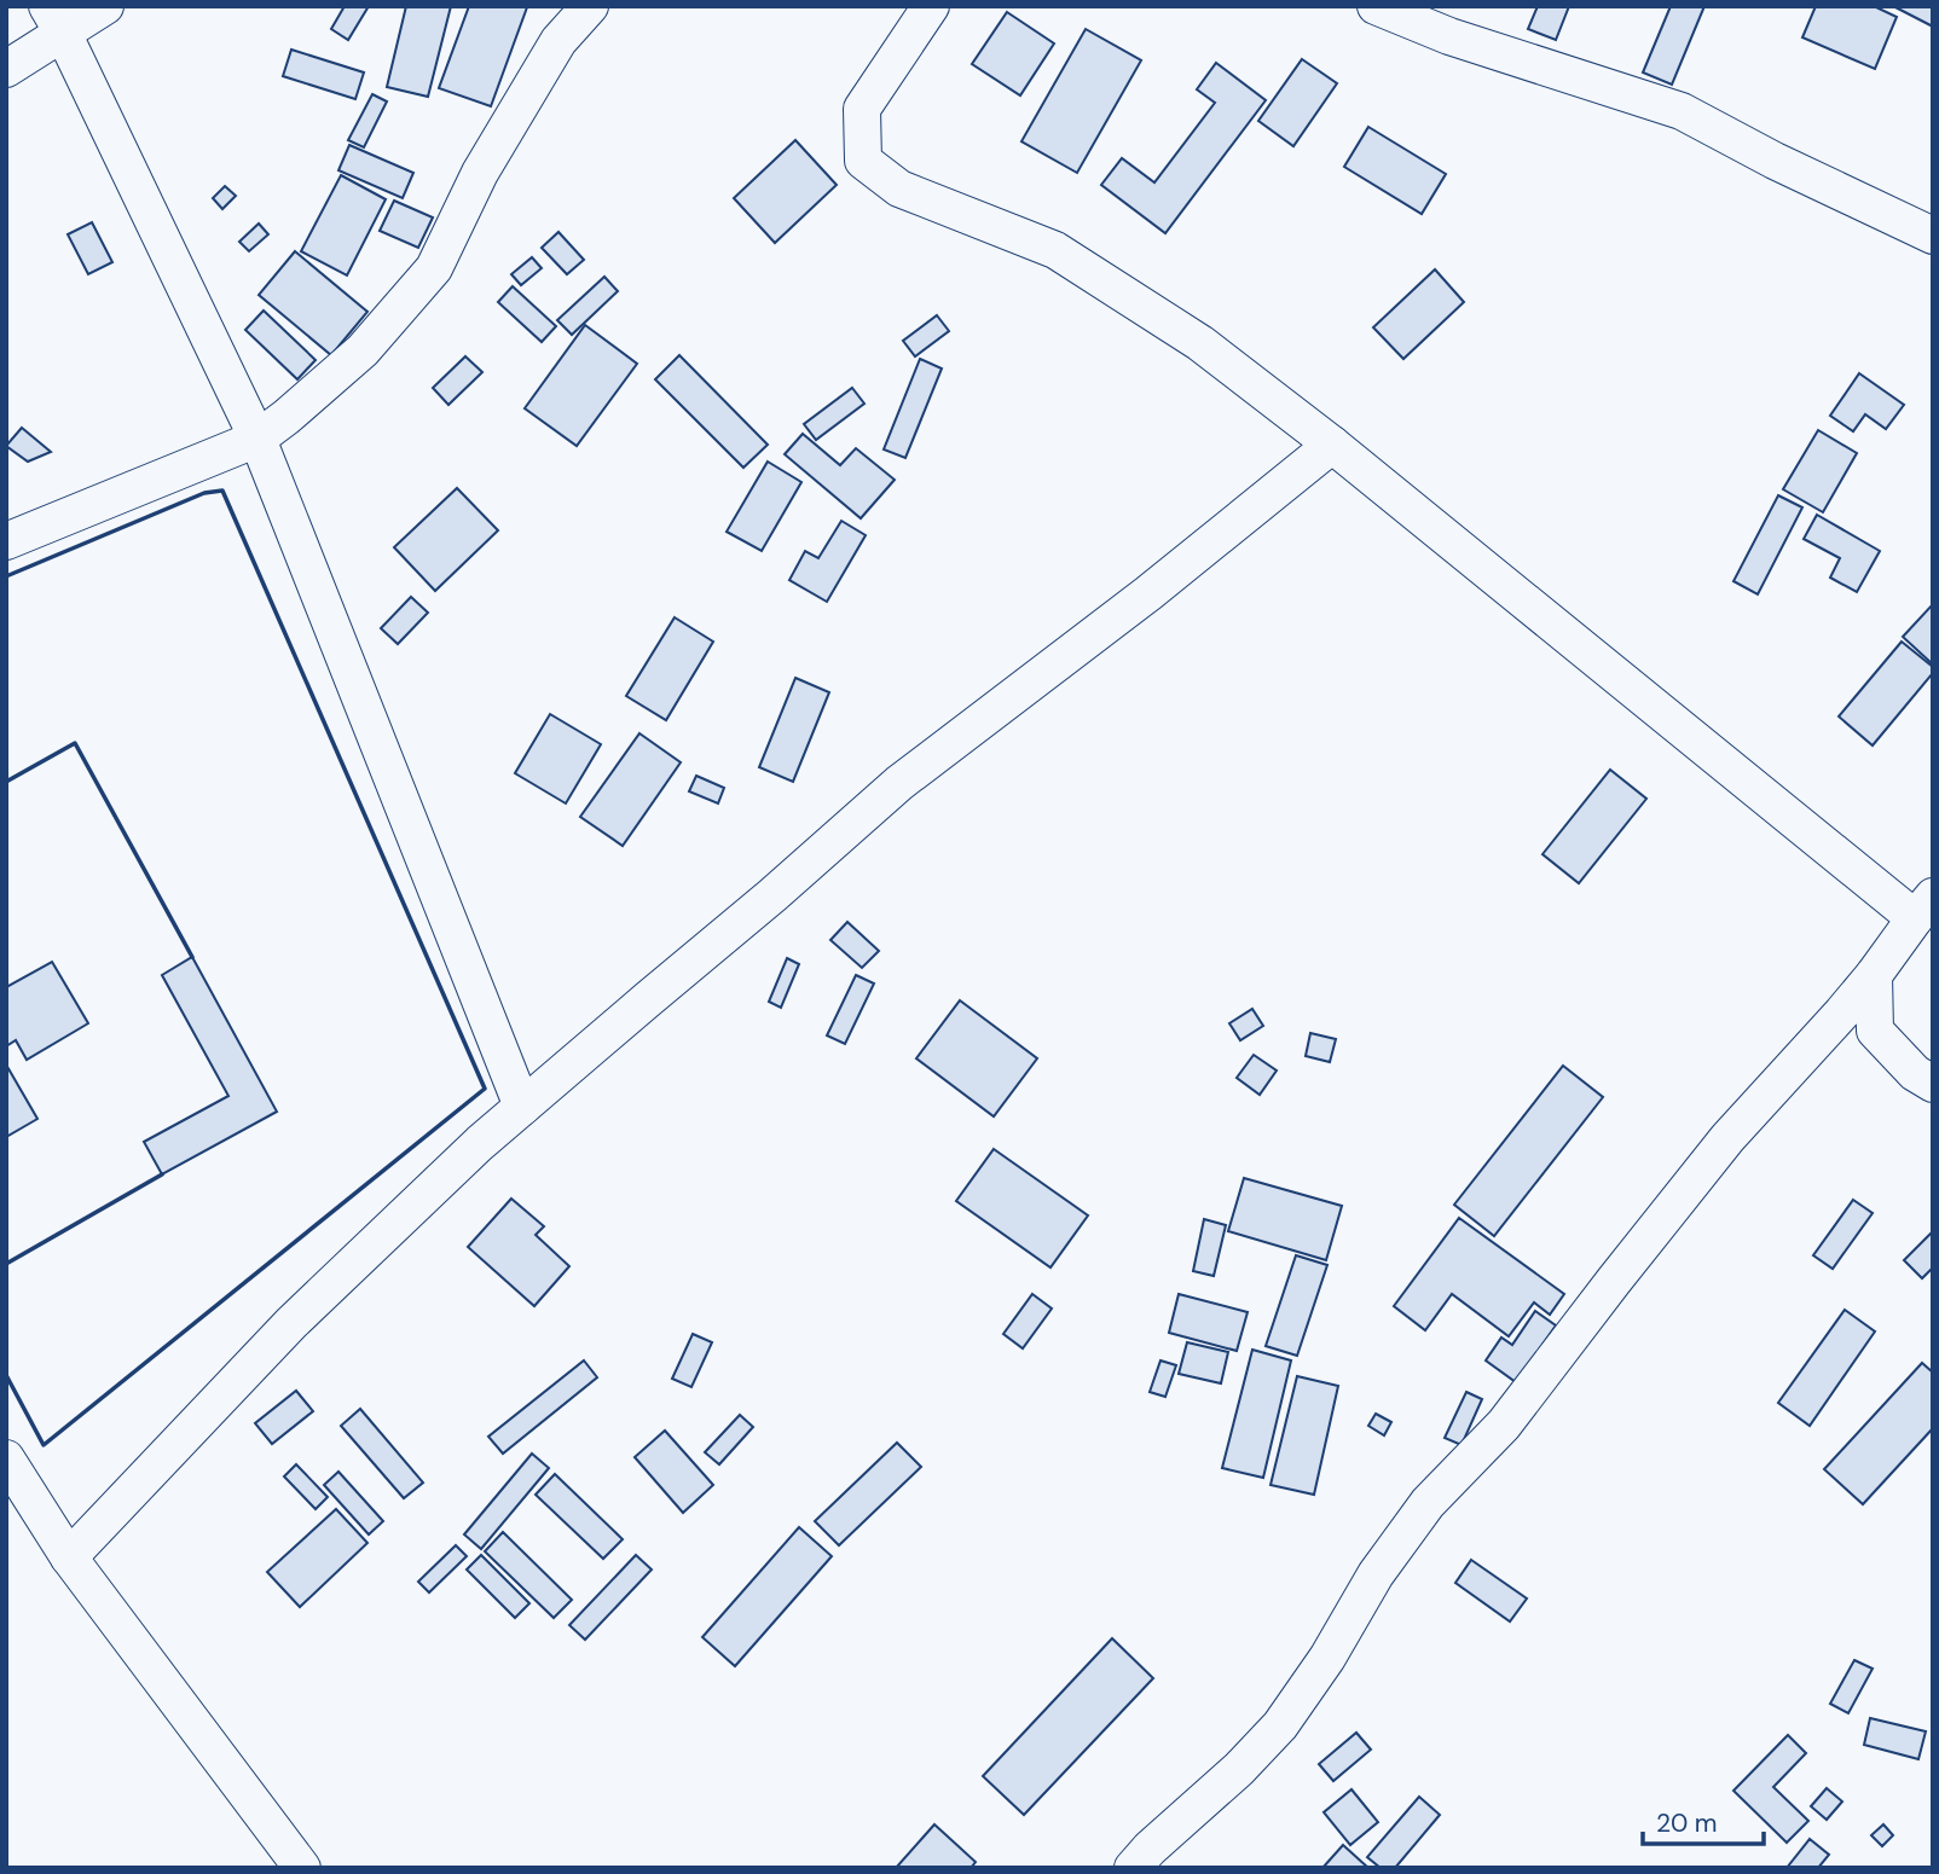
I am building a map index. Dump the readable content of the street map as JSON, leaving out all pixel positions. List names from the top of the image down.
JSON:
{
  "scale_bar": "20 m"
}
